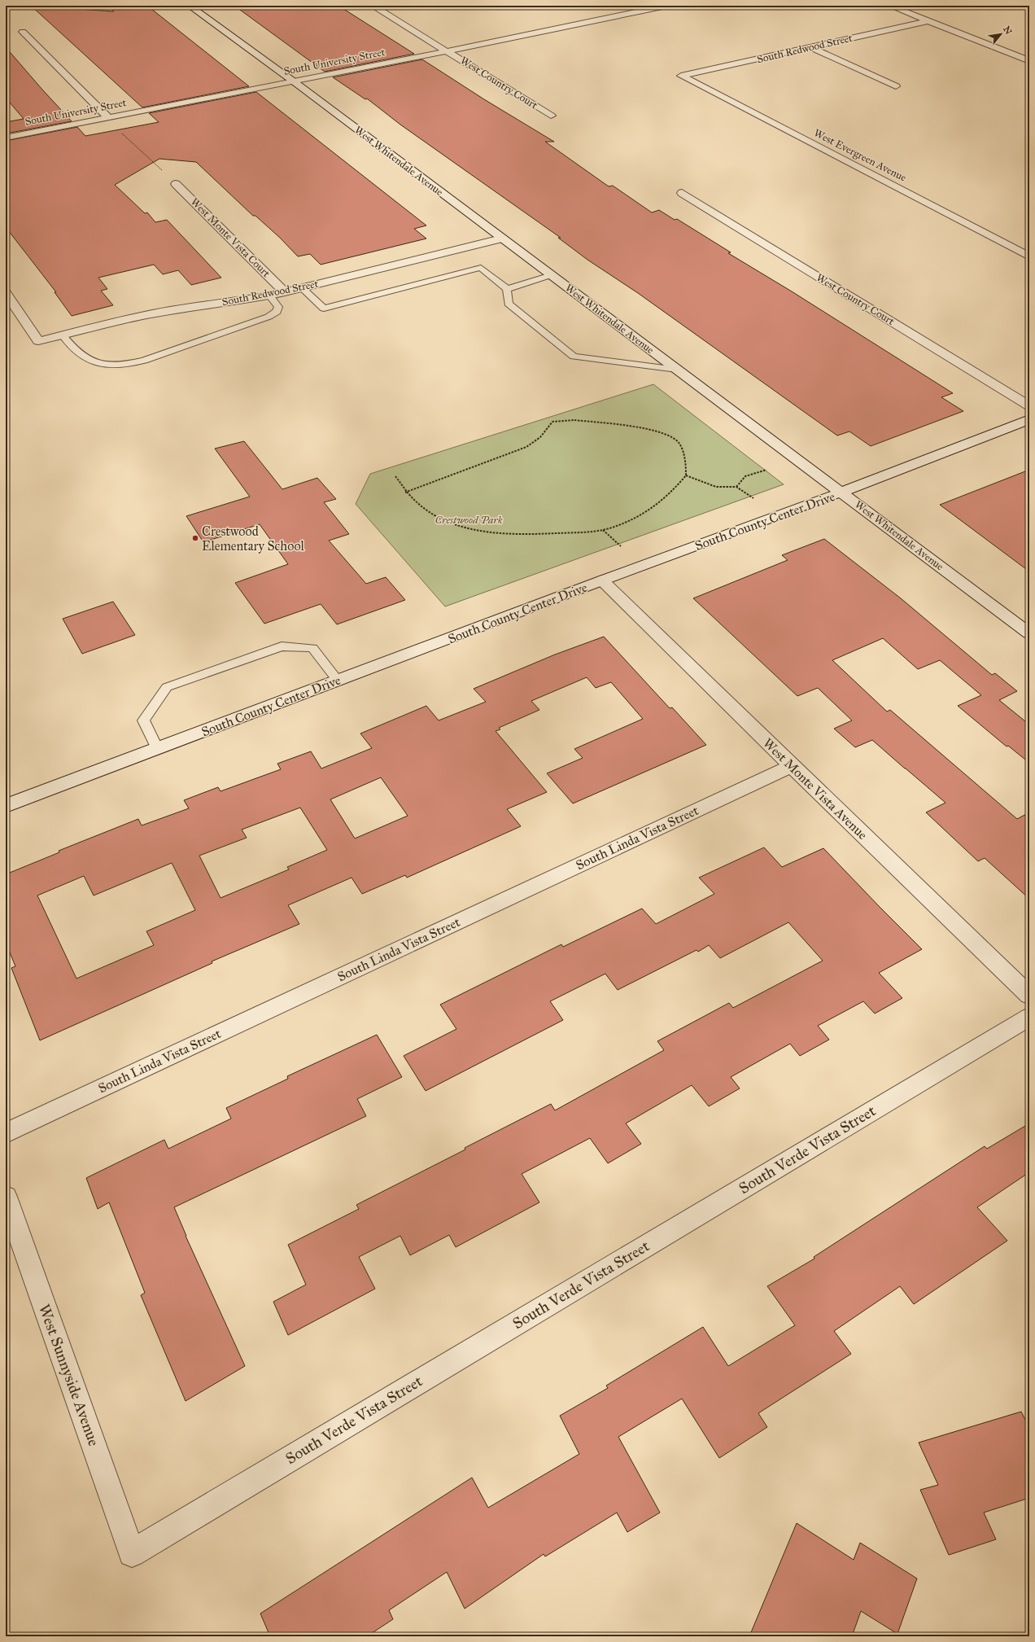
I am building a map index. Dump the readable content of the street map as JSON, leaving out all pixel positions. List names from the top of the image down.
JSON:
{
  "streets": {
    "street": [
      "South Redwood Street",
      "South University Street",
      "West Country Court",
      "West Evergreen Avenue",
      "West Whitendale Avenue",
      "West Monte Vista Court",
      "South County Center Drive",
      "West Monte Vista Avenue",
      "South Linda Vista Street",
      "South Verde Vista Street",
      "West Sunnyside Avenue"
    ]
  },
  "crossings": [
    ["South Redwood Street", "West Evergreen Avenue"],
    ["South Redwood Street", "West Whitendale Avenue"],
    ["South Redwood Street", "West Monte Vista Court"],
    ["South University Street", "West Country Court"],
    ["South University Street", "West Whitendale Avenue"],
    ["West Whitendale Avenue", "South County Center Drive"],
    ["South County Center Drive", "West Monte Vista Avenue"],
    ["West Monte Vista Avenue", "South Linda Vista Street"],
    ["South Verde Vista Street", "West Sunnyside Avenue"]
  ],
  "parks": ["Crestwood Park"],
  "places": ["Crestwood Elementary School"],
  "north": "top right"
}
